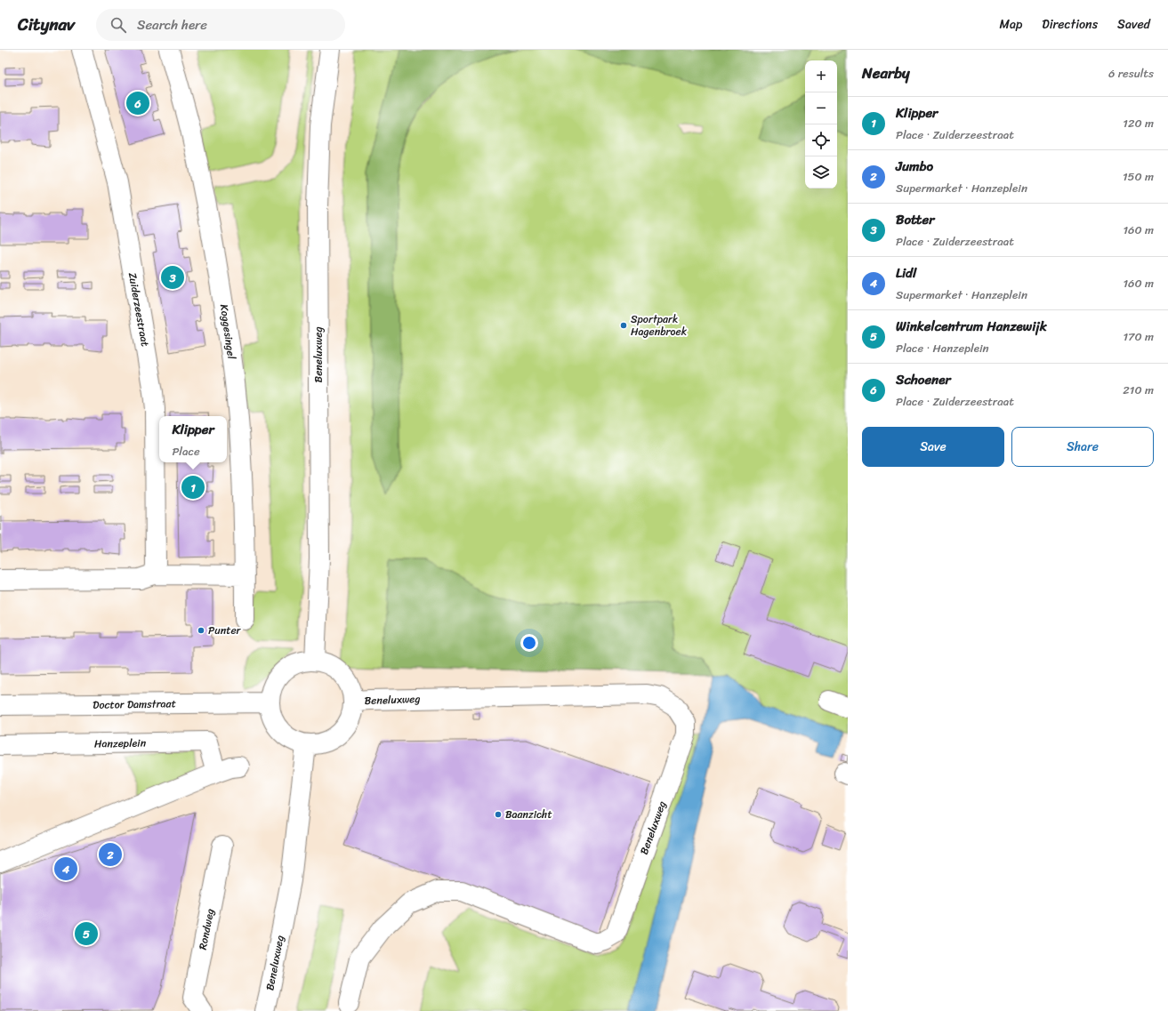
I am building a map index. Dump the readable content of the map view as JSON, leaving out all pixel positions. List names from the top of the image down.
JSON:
{
  "streets": {
    "street": [
      "Zuiderzeestraat",
      "Koggesingel",
      "Beneluxweg",
      "Doctor Damstraat",
      "Hanzeplein",
      "Rondweg"
    ]
  },
  "crossings": [
    ["Beneluxweg", "Doctor Damstraat"]
  ],
  "places": ["Sportpark Hagenbroek", "Punter", "Baanzicht"],
  "page": {
    "header": "Citynav",
    "search": "Search here",
    "nav": ["Map", "Directions", "Saved"],
    "heading": ["Nearby", "6 results"],
    "map_buttons": ["+", "−"],
    "pins": [
      "6",
      "3",
      "1",
      "2",
      "4",
      "5"
    ],
    "list": [
      {
        "mark": "1",
        "name": "Klipper",
        "note": "Place · Zuiderzeestraat",
        "value": "120 m"
      },
      {
        "mark": "2",
        "name": "Jumbo",
        "note": "Supermarket · Hanzeplein",
        "value": "150 m"
      },
      {
        "mark": "3",
        "name": "Botter",
        "note": "Place · Zuiderzeestraat",
        "value": "160 m"
      },
      {
        "mark": "4",
        "name": "Lidl",
        "note": "Supermarket · Hanzeplein",
        "value": "160 m"
      },
      {
        "mark": "5",
        "name": "Winkelcentrum Hanzewijk",
        "note": "Place · Hanzeplein",
        "value": "170 m"
      },
      {
        "mark": "6",
        "name": "Schoener",
        "note": "Place · Zuiderzeestraat",
        "value": "210 m"
      }
    ],
    "popup": ["Klipper", "Place"],
    "buttons": ["Save", "Share"]
  }
}
